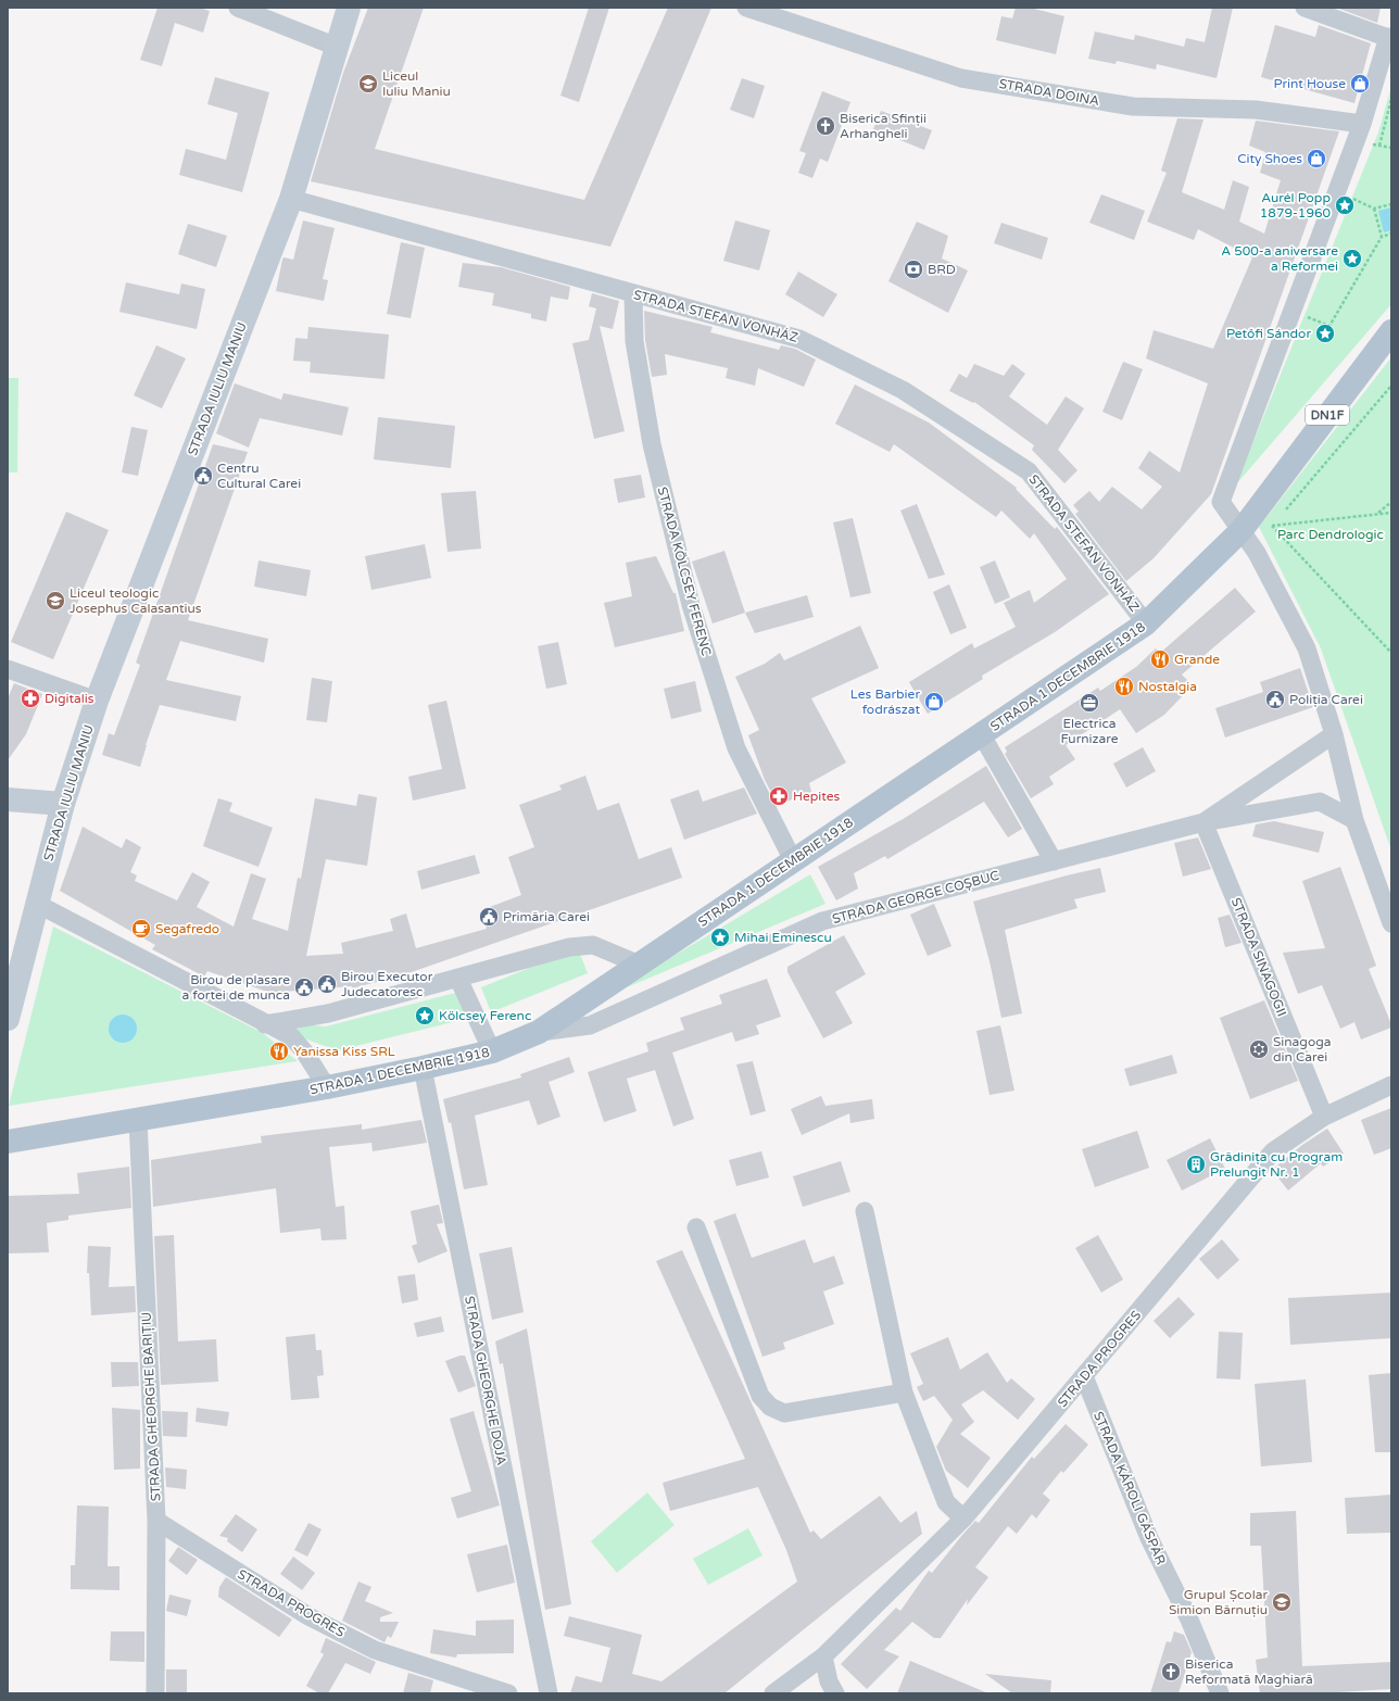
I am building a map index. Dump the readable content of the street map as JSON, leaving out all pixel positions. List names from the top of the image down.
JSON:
{
  "streets": {
    "main road": ["DN1F", "STRADA 1 DECEMBRIE 1918"],
    "street": [
      "STRADA DOINA",
      "STRADA STEFAN VONHÁZ",
      "STRADA IULIU MANIU",
      "STRADA KÖLCSEY FERENC",
      "STRADA GEORGE COȘBUC",
      "STRADA SINAGOGII",
      "STRADA PROGRES",
      "STRADA GHEORGHE DOJA",
      "STRADA GHEORGHE BARIȚIU",
      "STRADA KÁROLI GÁSPÁR"
    ]
  },
  "crossings": [
    ["STRADA STEFAN VONHÁZ", "STRADA IULIU MANIU"],
    ["STRADA STEFAN VONHÁZ", "STRADA KÖLCSEY FERENC"],
    ["STRADA STEFAN VONHÁZ", "STRADA 1 DECEMBRIE 1918"],
    ["STRADA KÖLCSEY FERENC", "STRADA 1 DECEMBRIE 1918"],
    ["STRADA 1 DECEMBRIE 1918", "STRADA GEORGE COȘBUC"],
    ["STRADA 1 DECEMBRIE 1918", "STRADA GHEORGHE DOJA"],
    ["STRADA 1 DECEMBRIE 1918", "STRADA GHEORGHE BARIȚIU"],
    ["STRADA GEORGE COȘBUC", "STRADA SINAGOGII"],
    ["STRADA SINAGOGII", "STRADA PROGRES"],
    ["STRADA PROGRES", "STRADA GHEORGHE BARIȚIU"],
    ["STRADA PROGRES", "STRADA KÁROLI GÁSPÁR"]
  ],
  "parks": ["Parc Dendrologic"],
  "places": {
    "school or university": ["Liceul Iuliu Maniu", "Liceul teologic Josephus Calasantius", "Grupul Școlar Simion Bărnuțiu"],
    "shop": ["Print House", "City Shoes", "Les Barbier fodrászat"],
    "church": ["Biserica Sfinții Arhangheli", "Biserica Reformată Maghiară"],
    "place": [
      "Aurél Popp 1879-1960",
      "A 500-a aniversare a Reformei",
      "Petőfi Sándor",
      "Mihai Eminescu",
      "Kölcsey Ferenc"
    ],
    "bank": ["BRD"],
    "public building": [
      "Centru Cultural Carei",
      "Poliția Carei",
      "Primăria Carei",
      "Birou Executor Judecatoresc",
      "Birou de plasare a fortei de munca"
    ],
    "restaurant": ["Grande", "Nostalgia", "Yanissa Kiss SRL"],
    "pharmacy": ["Digitalis", "Hepites"],
    "office": ["Electrica Furnizare"],
    "cafe": ["Segafredo"],
    "synagogue": ["Sinagoga din Carei"],
    "building": ["Grădinița cu Program Prelungit Nr. 1"]
  }
}
